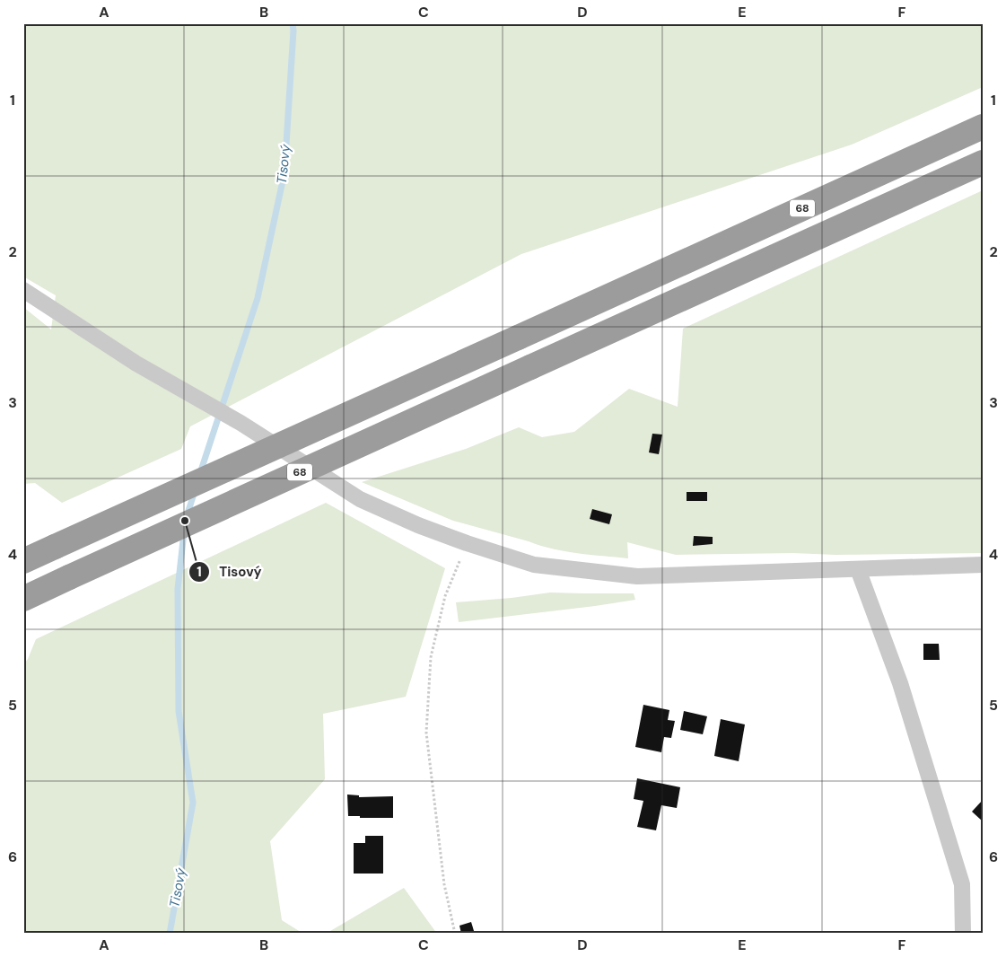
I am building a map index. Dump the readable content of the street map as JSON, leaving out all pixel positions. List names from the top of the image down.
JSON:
{
  "streets": {
    "highway": ["68"]
  },
  "water": ["Tisový"],
  "places": ["Tisový"],
  "grid": {
    "columns": [
      "A",
      "B",
      "C",
      "D",
      "E",
      "F"
    ],
    "rows": [
      "1",
      "2",
      "3",
      "4",
      "5",
      "6"
    ]
  }
}
